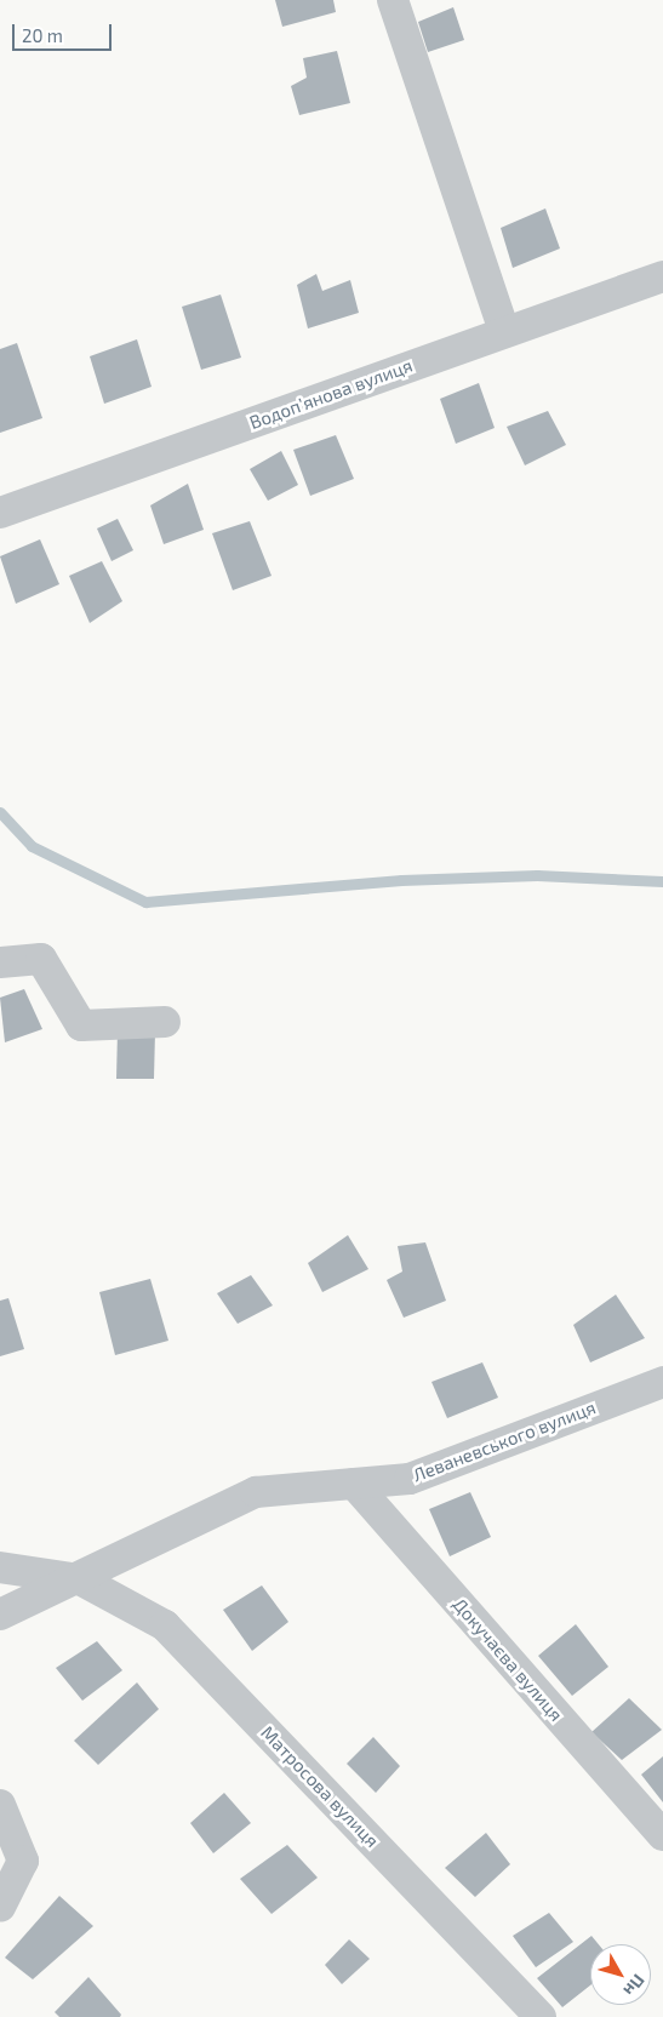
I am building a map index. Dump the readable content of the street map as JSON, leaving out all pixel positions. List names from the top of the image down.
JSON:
{
  "streets": {
    "street": [
      "Водоп’янова вулиця",
      "Леваневського вулиця",
      "Докучаєва вулиця",
      "Матросова вулиця"
    ]
  },
  "crossings": [
    ["Леваневського вулиця", "Докучаєва вулиця"],
    ["Леваневського вулиця", "Матросова вулиця"]
  ],
  "scale_bar": "20 m",
  "north": "bottom right"
}
